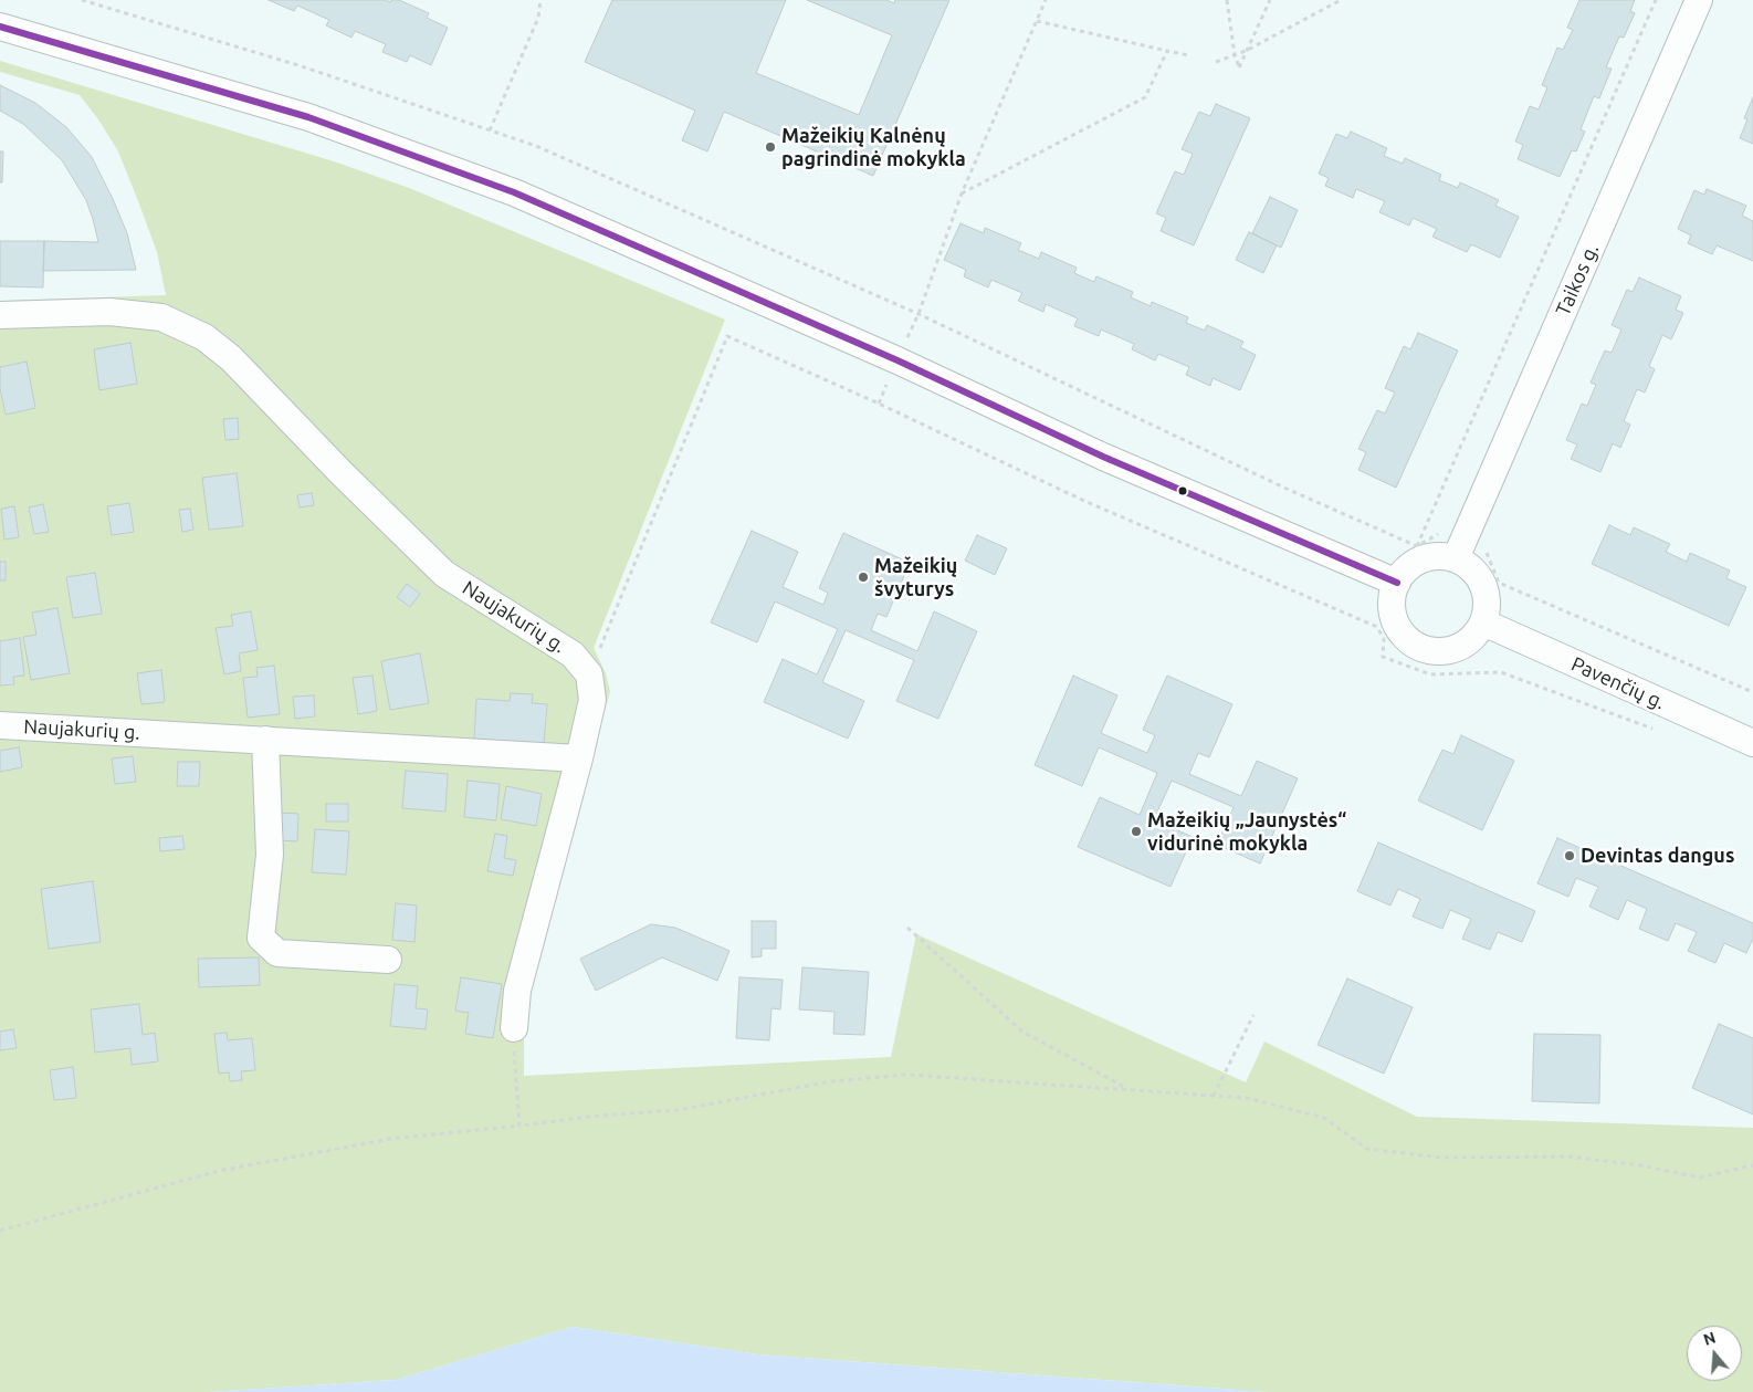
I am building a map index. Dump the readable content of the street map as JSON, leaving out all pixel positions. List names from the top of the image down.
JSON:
{
  "streets": {
    "street": ["Taikos g.", "Naujakurių g.", "Pavenčių g."]
  },
  "crossings": [
    ["Taikos g.", "Pavenčių g."]
  ],
  "places": [
    "Mažeikių Kalnėnų pagrindinė mokykla",
    "Mažeikių švyturys",
    "Mažeikių „Jaunystės“ vidurinė mokykla",
    "Devintas dangus"
  ],
  "north": "top"
}
